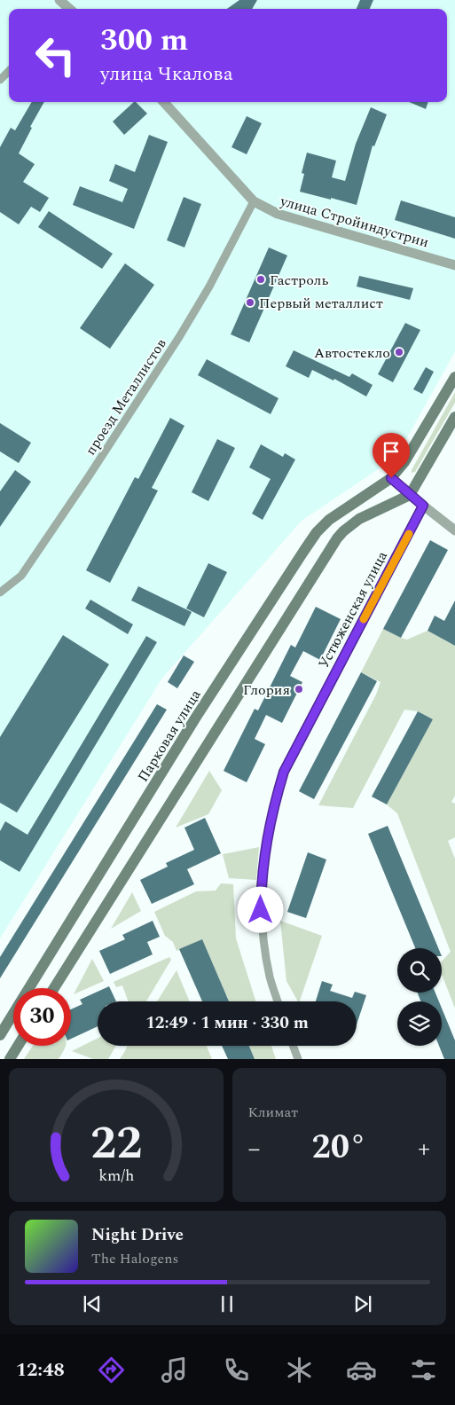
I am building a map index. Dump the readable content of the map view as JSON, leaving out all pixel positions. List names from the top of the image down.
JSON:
{
  "streets": {
    "main road": ["Парковая улица"],
    "street": ["улица Стройиндустрии", "проезд Металлистов", "Устюженская улица"]
  },
  "crossings": [
    ["улица Стройиндустрии", "проезд Металлистов"]
  ],
  "places": [
    "Гастроль",
    "Первый металлист",
    "Автостекло",
    "Глория"
  ],
  "page": {
    "turn": ["300 m", "улица Чкалова"],
    "limit": "30",
    "trip": "12:49 · 1 мин · 330 m",
    "tile": "Климат",
    "heat": ["−", "20°", "+"],
    "song": ["Night Drive", "The Halogens"],
    "tabs": "12:48",
    "gauge": ["22", "km/h"]
  }
}
